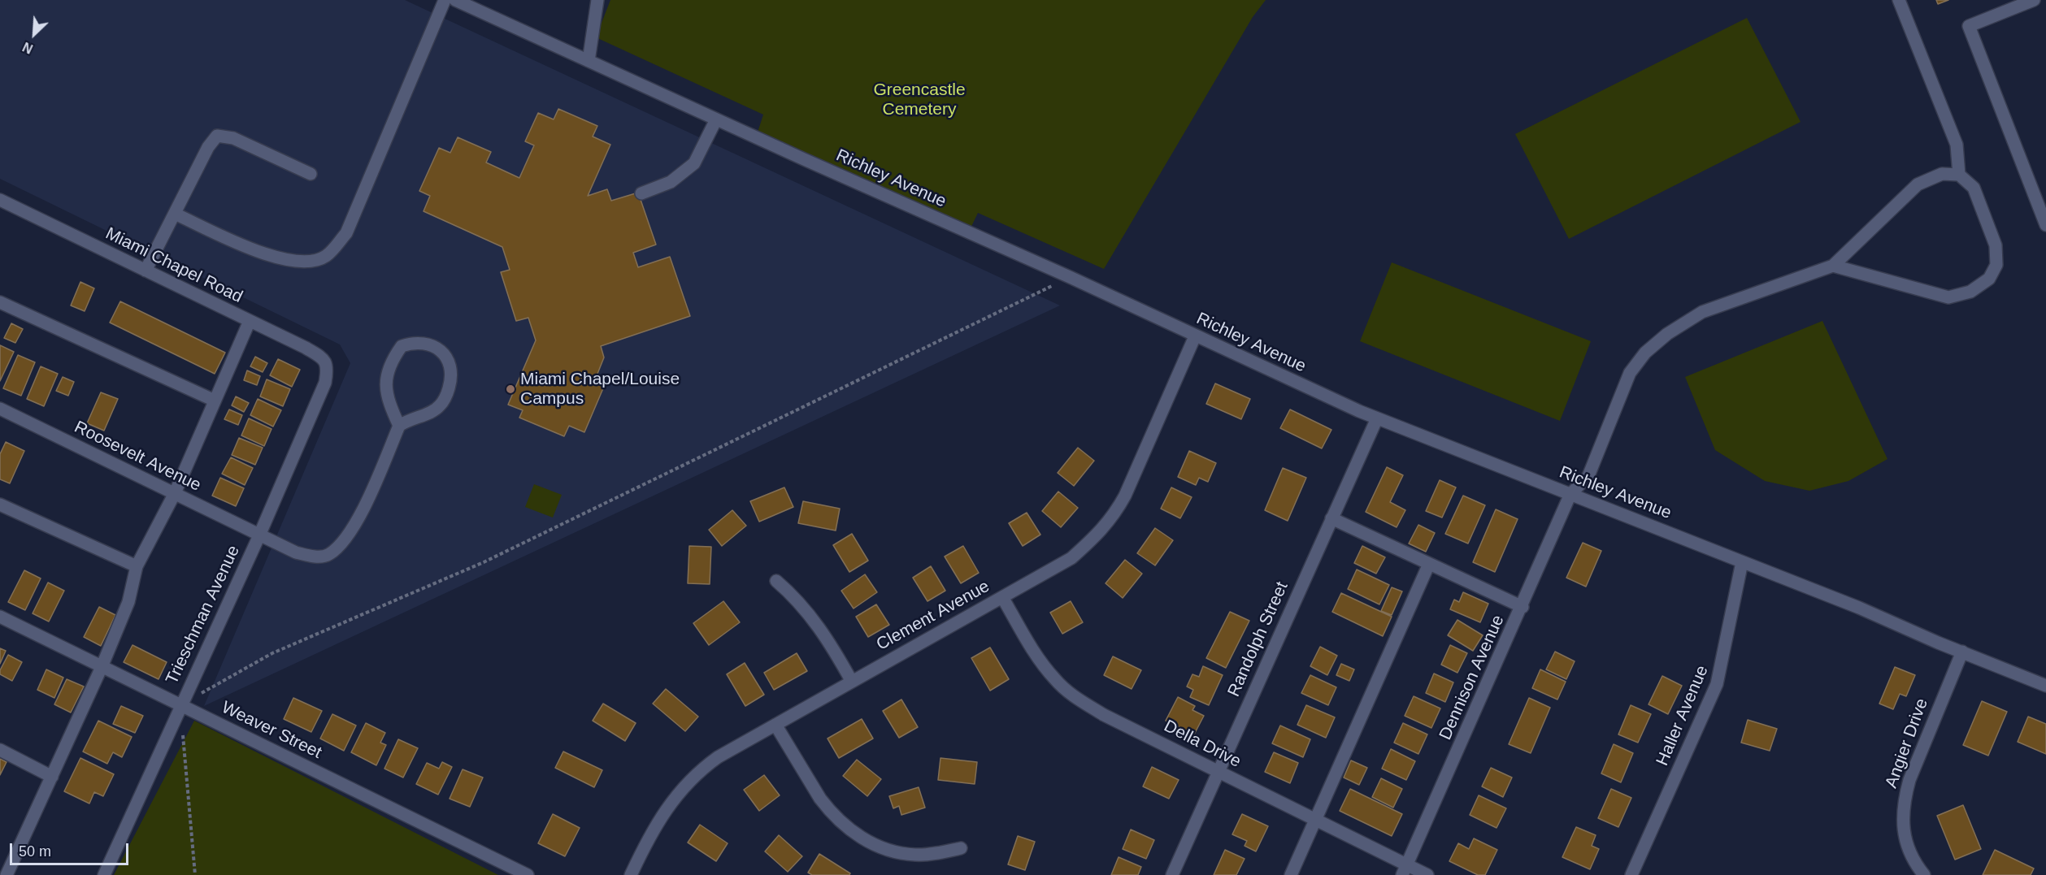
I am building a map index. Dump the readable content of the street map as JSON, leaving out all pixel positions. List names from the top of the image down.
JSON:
{
  "streets": {
    "street": [
      "Richley Avenue",
      "Miami Chapel Road",
      "Roosevelt Avenue",
      "Trieschman Avenue",
      "Clement Avenue",
      "Randolph Street",
      "Dennison Avenue",
      "Haller Avenue",
      "Weaver Street",
      "Angier Drive",
      "Della Drive"
    ]
  },
  "crossings": [
    ["Richley Avenue", "Clement Avenue"],
    ["Richley Avenue", "Randolph Street"],
    ["Richley Avenue", "Dennison Avenue"],
    ["Richley Avenue", "Haller Avenue"],
    ["Richley Avenue", "Angier Drive"],
    ["Miami Chapel Road", "Trieschman Avenue"],
    ["Roosevelt Avenue", "Trieschman Avenue"],
    ["Trieschman Avenue", "Weaver Street"],
    ["Clement Avenue", "Della Drive"],
    ["Randolph Street", "Della Drive"],
    ["Dennison Avenue", "Della Drive"]
  ],
  "parks": ["Greencastle Cemetery"],
  "places": ["Miami Chapel/Louise Campus"],
  "scale_bar": "50 m",
  "north": "bottom left"
}
